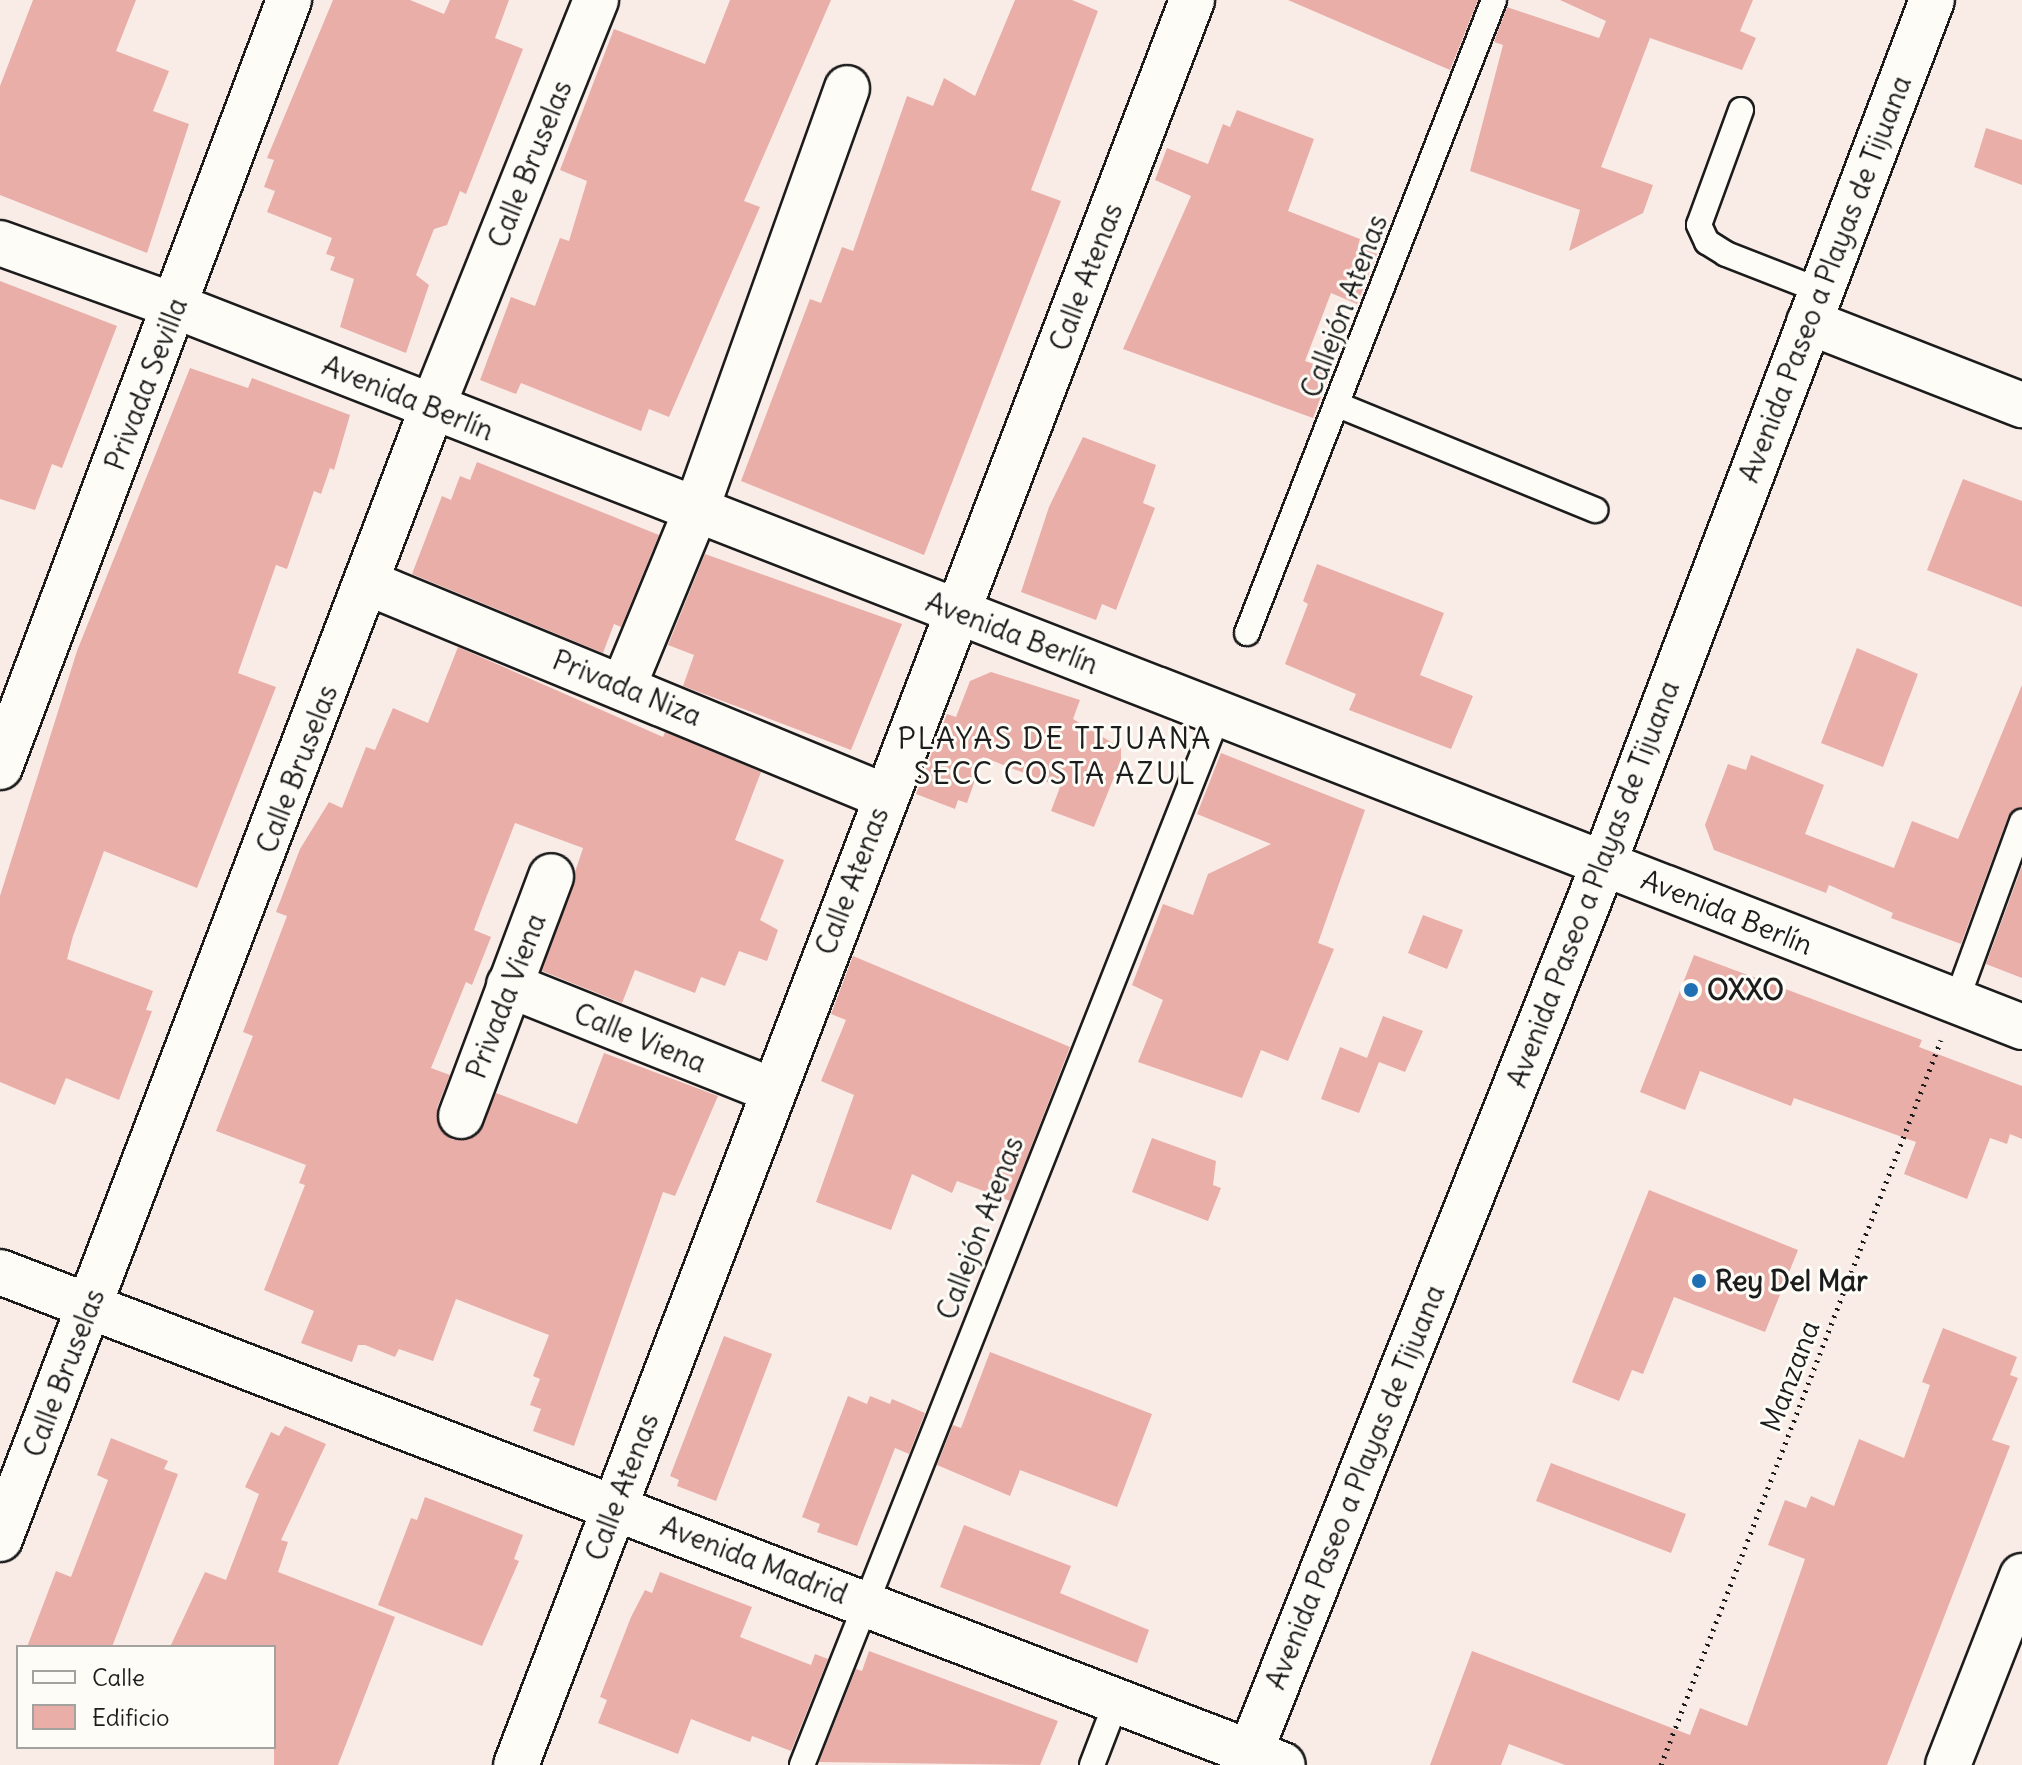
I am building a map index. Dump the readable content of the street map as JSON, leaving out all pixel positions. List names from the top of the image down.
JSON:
{
  "streets": {
    "street": [
      "Calle Bruselas",
      "Calle Atenas",
      "Avenida Paseo a Playas de Tijuana",
      "Privada Sevilla",
      "Avenida Berlín",
      "Privada Niza",
      "Privada Viena",
      "Calle Viena",
      "Avenida Madrid"
    ],
    "lane": ["Callejón Atenas"],
    "path": ["Manzana"]
  },
  "crossings": [
    ["Calle Bruselas", "Avenida Berlín"],
    ["Calle Bruselas", "Privada Niza"],
    ["Calle Bruselas", "Avenida Madrid"],
    ["Calle Atenas", "Avenida Berlín"],
    ["Calle Atenas", "Privada Niza"],
    ["Calle Atenas", "Calle Viena"],
    ["Calle Atenas", "Avenida Madrid"],
    ["Avenida Paseo a Playas de Tijuana", "Avenida Berlín"],
    ["Avenida Paseo a Playas de Tijuana", "Avenida Madrid"],
    ["Callejón Atenas", "Avenida Berlín"],
    ["Callejón Atenas", "Avenida Madrid"],
    ["Privada Sevilla", "Avenida Berlín"],
    ["Avenida Berlín", "Manzana"],
    ["Privada Viena", "Calle Viena"]
  ],
  "districts": ["PLAYAS DE TIJUANA SECC COSTA AZUL"],
  "places": ["OXXO", "Rey Del Mar"],
  "legend": ["Calle", "Edificio"]
}
